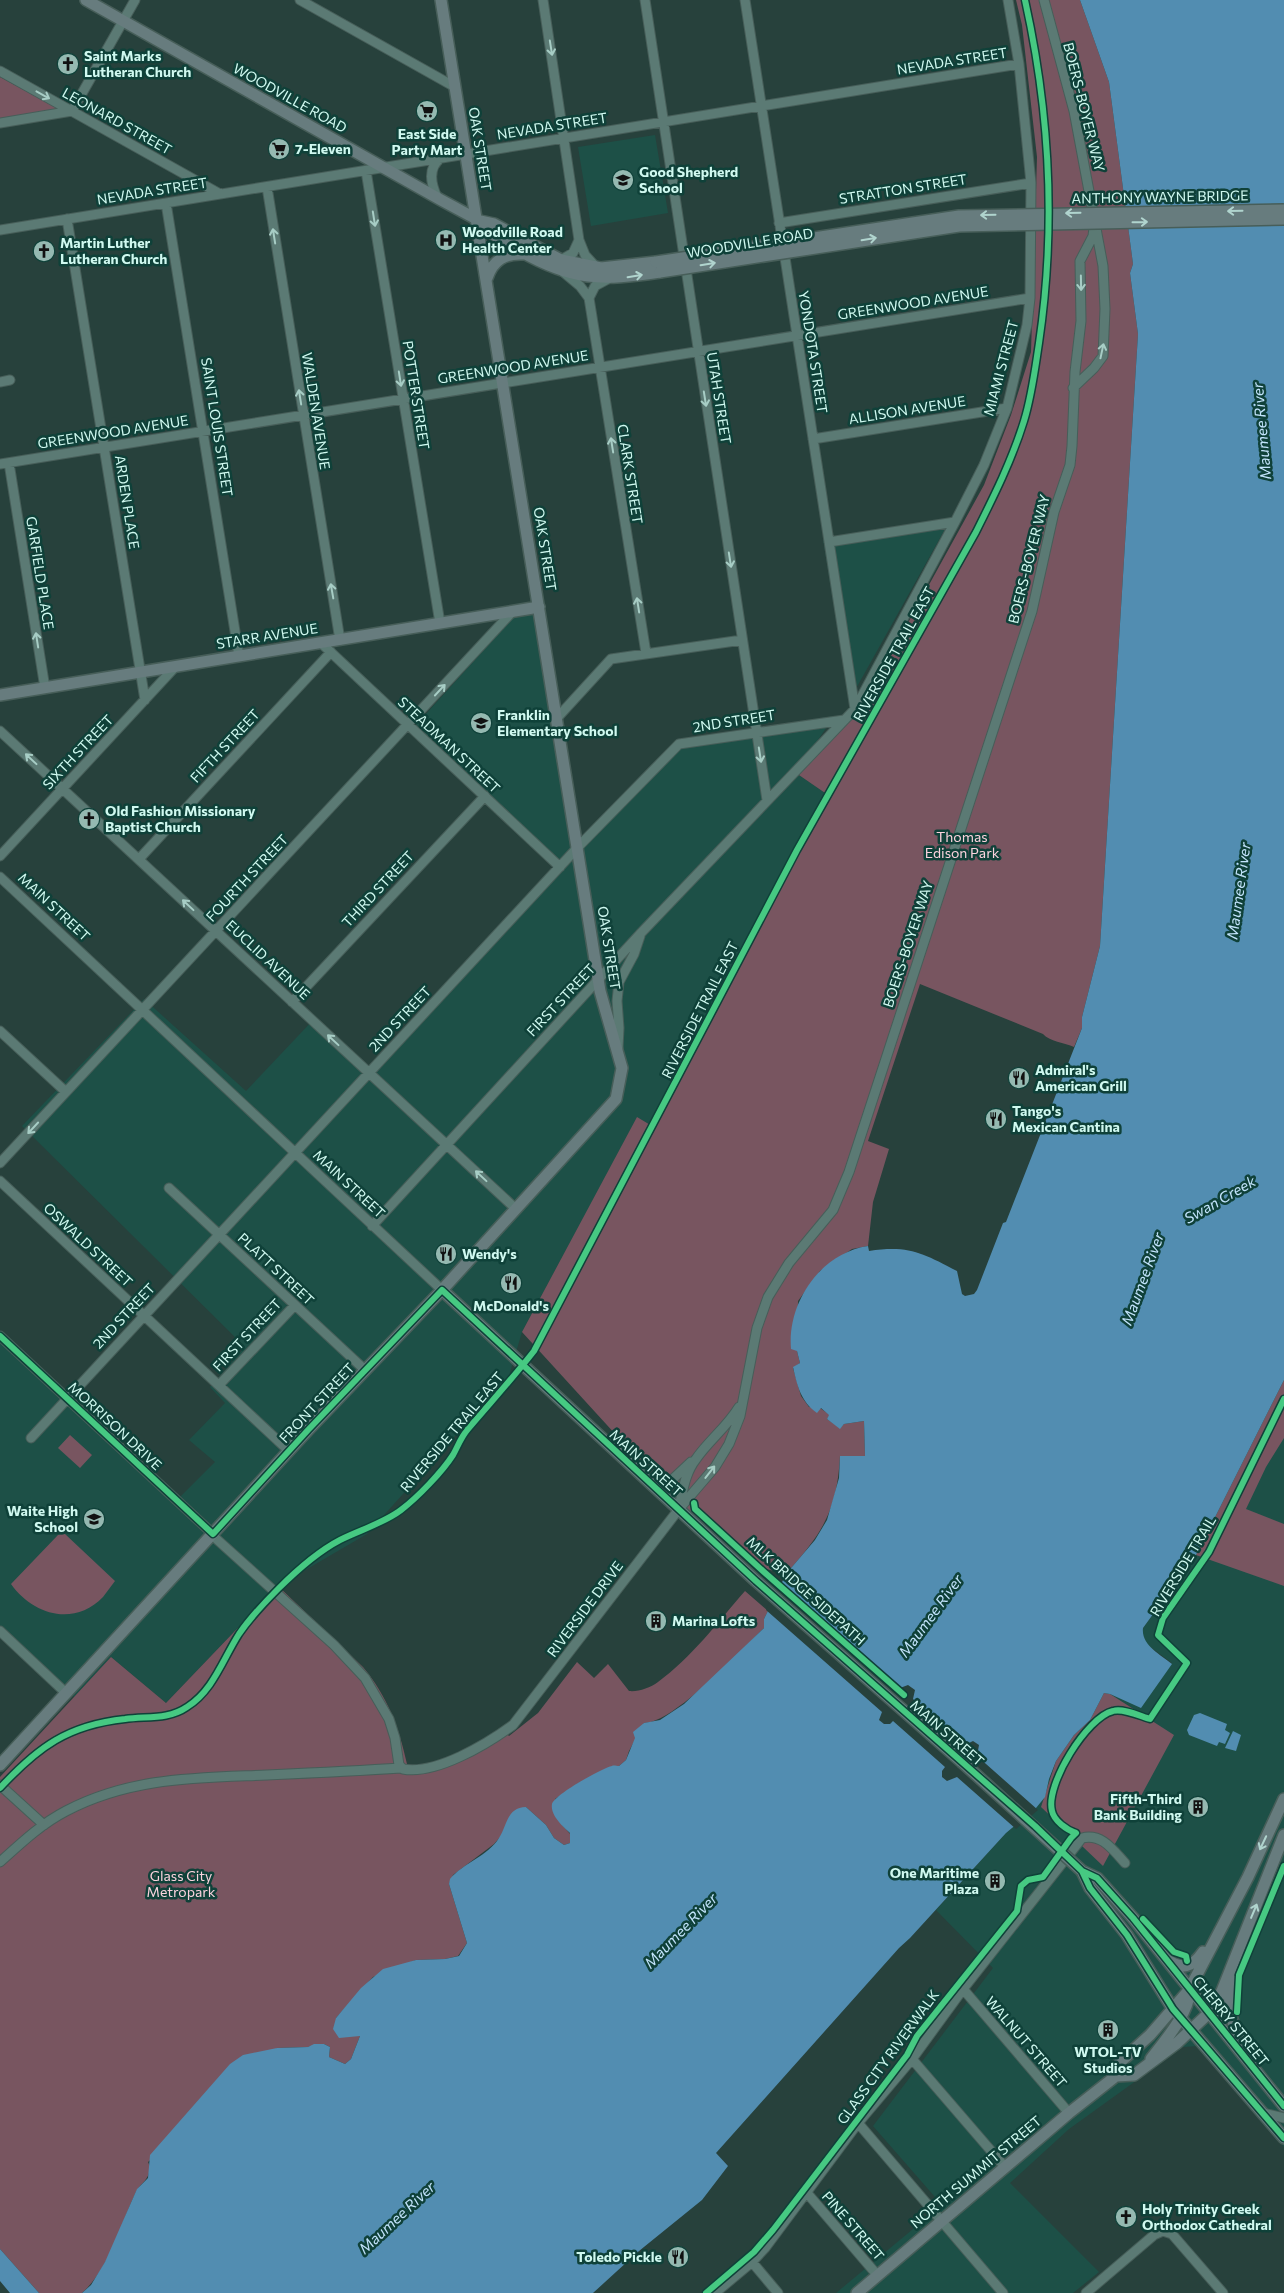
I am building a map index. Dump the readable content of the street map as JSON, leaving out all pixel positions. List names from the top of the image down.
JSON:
{
  "streets": {
    "main road": [
      "WOODVILLE ROAD",
      "OAK STREET",
      "ANTHONY WAYNE BRIDGE",
      "STARR AVENUE",
      "MAIN STREET",
      "FRONT STREET",
      "CHERRY STREET",
      "NORTH SUMMIT STREET"
    ],
    "street": [
      "NEVADA STREET",
      "BOERS-BOYER WAY",
      "LEONARD STREET",
      "STRATTON STREET",
      "GREENWOOD AVENUE",
      "YONDOTA STREET",
      "MIAMI STREET",
      "POTTER STREET",
      "UTAH STREET",
      "ALLISON AVENUE",
      "WALDEN AVENUE",
      "SAINT LOUIS STREET",
      "CLARK STREET",
      "ARDEN PLACE",
      "GARFIELD PLACE",
      "2ND STREET",
      "STEADMAN STREET",
      "FIFTH STREET",
      "SIXTH STREET",
      "FOURTH STREET",
      "THIRD STREET",
      "EUCLID AVENUE",
      "FIRST STREET",
      "OSWALD STREET",
      "PLATT STREET",
      "MORRISON DRIVE",
      "RIVERSIDE DRIVE",
      "WALNUT STREET",
      "PINE STREET"
    ],
    "cycle path": [
      "RIVERSIDE TRAIL EAST",
      "RIVERSIDE TRAIL",
      "MLK BRIDGE SIDEPATH",
      "GLASS CITY RIVERWALK"
    ]
  },
  "crossings": [
    ["NEVADA STREET", "WOODVILLE ROAD"],
    ["NEVADA STREET", "LEONARD STREET"],
    ["NEVADA STREET", "OAK STREET"],
    ["NEVADA STREET", "YONDOTA STREET"],
    ["NEVADA STREET", "MIAMI STREET"],
    ["NEVADA STREET", "POTTER STREET"],
    ["NEVADA STREET", "UTAH STREET"],
    ["NEVADA STREET", "WALDEN AVENUE"],
    ["NEVADA STREET", "SAINT LOUIS STREET"],
    ["NEVADA STREET", "ARDEN PLACE"],
    ["WOODVILLE ROAD", "OAK STREET"],
    ["WOODVILLE ROAD", "ANTHONY WAYNE BRIDGE"],
    ["BOERS-BOYER WAY", "MAIN STREET"],
    ["BOERS-BOYER WAY", "RIVERSIDE DRIVE"],
    ["OAK STREET", "GREENWOOD AVENUE"],
    ["OAK STREET", "STARR AVENUE"],
    ["OAK STREET", "2ND STREET"],
    ["OAK STREET", "FIRST STREET"],
    ["OAK STREET", "FRONT STREET"],
    ["STRATTON STREET", "YONDOTA STREET"],
    ["STRATTON STREET", "MIAMI STREET"],
    ["GREENWOOD AVENUE", "YONDOTA STREET"],
    ["GREENWOOD AVENUE", "MIAMI STREET"],
    ["GREENWOOD AVENUE", "POTTER STREET"],
    ["GREENWOOD AVENUE", "UTAH STREET"],
    ["GREENWOOD AVENUE", "WALDEN AVENUE"],
    ["GREENWOOD AVENUE", "SAINT LOUIS STREET"],
    ["GREENWOOD AVENUE", "CLARK STREET"],
    ["GREENWOOD AVENUE", "ARDEN PLACE"],
    ["GREENWOOD AVENUE", "GARFIELD PLACE"],
    ["YONDOTA STREET", "MIAMI STREET"],
    ["YONDOTA STREET", "ALLISON AVENUE"],
    ["YONDOTA STREET", "FIRST STREET"],
    ["MIAMI STREET", "ALLISON AVENUE"],
    ["MIAMI STREET", "FIRST STREET"],
    ["POTTER STREET", "STARR AVENUE"],
    ["UTAH STREET", "2ND STREET"],
    ["UTAH STREET", "FIRST STREET"],
    ["WALDEN AVENUE", "STARR AVENUE"],
    ["SAINT LOUIS STREET", "STARR AVENUE"],
    ["ARDEN PLACE", "STARR AVENUE"],
    ["ARDEN PLACE", "SIXTH STREET"],
    ["GARFIELD PLACE", "STARR AVENUE"],
    ["STARR AVENUE", "STEADMAN STREET"],
    ["STARR AVENUE", "SIXTH STREET"],
    ["STARR AVENUE", "FOURTH STREET"],
    ["2ND STREET", "STEADMAN STREET"],
    ["2ND STREET", "MAIN STREET"],
    ["2ND STREET", "EUCLID AVENUE"],
    ["2ND STREET", "FIRST STREET"],
    ["2ND STREET", "OSWALD STREET"],
    ["2ND STREET", "PLATT STREET"],
    ["2ND STREET", "MORRISON DRIVE"],
    ["STEADMAN STREET", "FIFTH STREET"],
    ["STEADMAN STREET", "FOURTH STREET"],
    ["STEADMAN STREET", "THIRD STREET"],
    ["FIFTH STREET", "EUCLID AVENUE"],
    ["SIXTH STREET", "EUCLID AVENUE"],
    ["FOURTH STREET", "MAIN STREET"],
    ["FOURTH STREET", "EUCLID AVENUE"],
    ["THIRD STREET", "EUCLID AVENUE"],
    ["MAIN STREET", "FIRST STREET"],
    ["MAIN STREET", "FRONT STREET"],
    ["MAIN STREET", "RIVERSIDE DRIVE"],
    ["MAIN STREET", "CHERRY STREET"],
    ["EUCLID AVENUE", "FIRST STREET"],
    ["EUCLID AVENUE", "FRONT STREET"],
    ["FIRST STREET", "OSWALD STREET"],
    ["FIRST STREET", "PLATT STREET"],
    ["OSWALD STREET", "FRONT STREET"],
    ["PLATT STREET", "FRONT STREET"],
    ["FRONT STREET", "MORRISON DRIVE"],
    ["MORRISON DRIVE", "RIVERSIDE DRIVE"],
    ["CHERRY STREET", "NORTH SUMMIT STREET"],
    ["WALNUT STREET", "NORTH SUMMIT STREET"],
    ["NORTH SUMMIT STREET", "PINE STREET"]
  ],
  "one_way": [
    "POTTER STREET",
    "UTAH STREET",
    "WALDEN AVENUE",
    "CLARK STREET",
    "GARFIELD PLACE",
    "EUCLID AVENUE"
  ],
  "water": ["Maumee River", "Swan Creek"],
  "parks": ["Thomas Edison Park", "Glass City Metropark"],
  "places": {
    "church": [
      "Saint Marks Lutheran Church",
      "Martin Luther Lutheran Church",
      "Old Fashion Missionary Baptist Church",
      "Holy Trinity Greek Orthodox Cathedral"
    ],
    "supermarket": ["East Side Party Mart", "7-Eleven"],
    "school or university": ["Good Shepherd School", "Franklin Elementary School", "Waite High School"],
    "hospital": ["Woodville Road Health Center"],
    "restaurant": [
      "Admiral's American Grill",
      "Tango's Mexican Cantina",
      "Wendy's",
      "McDonald's",
      "Toledo Pickle"
    ],
    "building": [
      "Marina Lofts",
      "Fifth-Third Bank Building",
      "One Maritime Plaza",
      "WTOL-TV Studios"
    ]
  }
}
